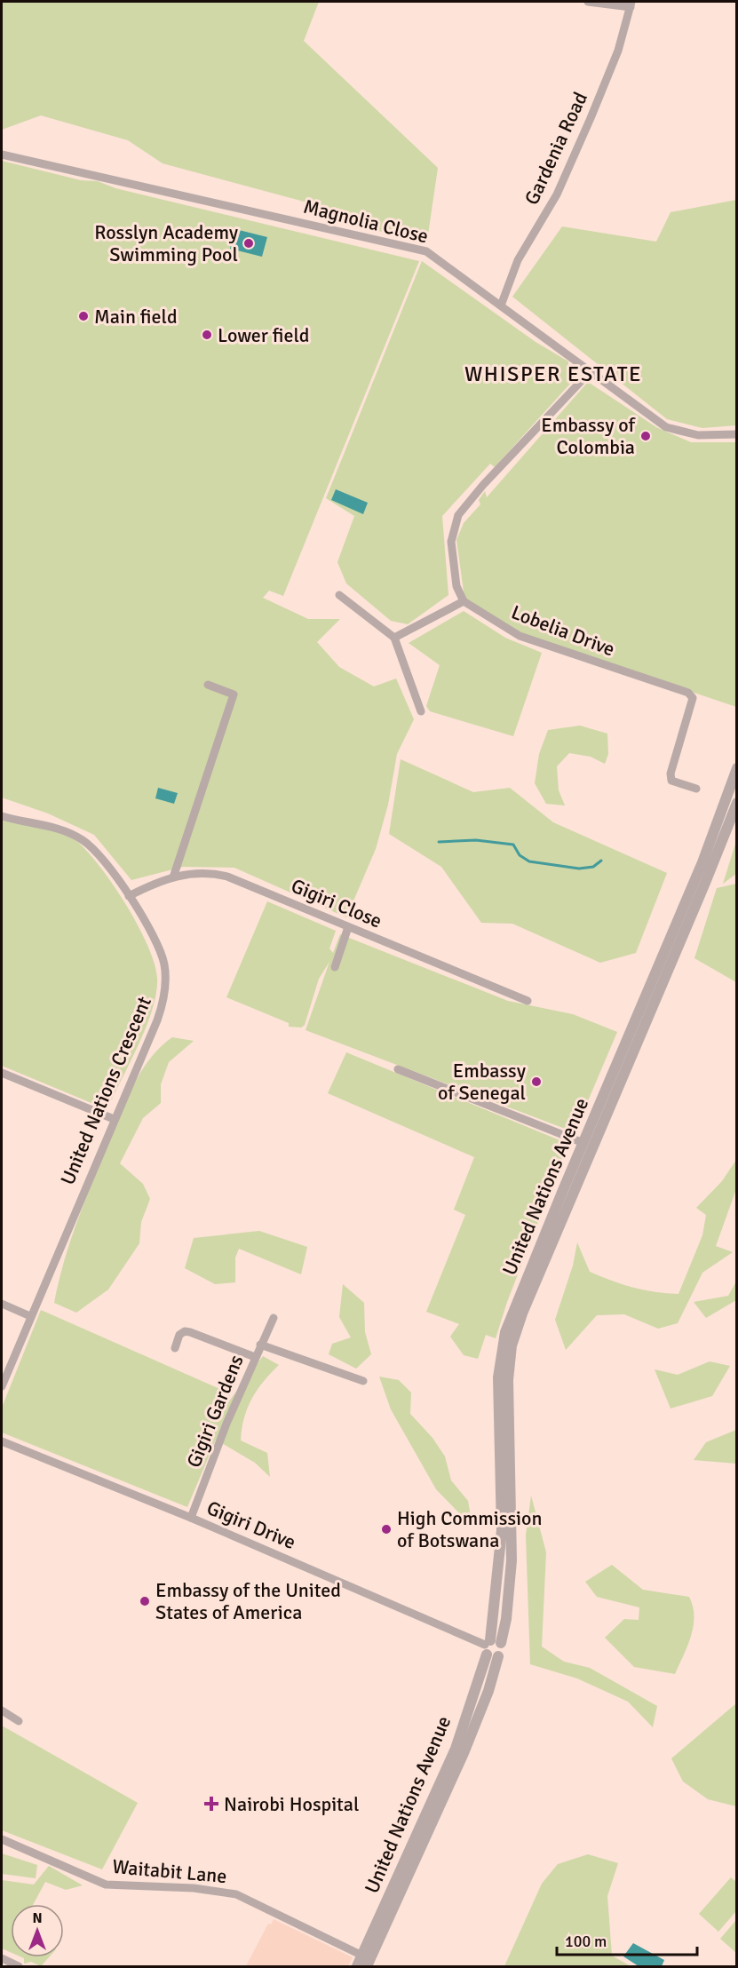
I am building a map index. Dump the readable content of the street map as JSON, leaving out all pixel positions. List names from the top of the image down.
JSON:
{
  "streets": {
    "street": [
      "Gardenia Road",
      "Magnolia Close",
      "Lobelia Drive",
      "Gigiri Close",
      "United Nations Crescent",
      "United Nations Avenue",
      "Gigiri Gardens",
      "Gigiri Drive",
      "Waitabit Lane"
    ]
  },
  "crossings": [
    ["Gardenia Road", "Magnolia Close"],
    ["Gigiri Close", "United Nations Crescent"],
    ["United Nations Avenue", "Gigiri Drive"],
    ["United Nations Avenue", "Waitabit Lane"],
    ["Gigiri Gardens", "Gigiri Drive"]
  ],
  "districts": ["WHISPER ESTATE"],
  "places": {
    "other": [
      "Rosslyn Academy Swimming Pool",
      "Main field",
      "Lower field",
      "Embassy of Colombia",
      "Embassy of Senegal",
      "High Commission of Botswana",
      "Embassy of the United States of America"
    ],
    "health": ["Nairobi Hospital"]
  },
  "scale_bar": "100 m",
  "north": "top"
}
